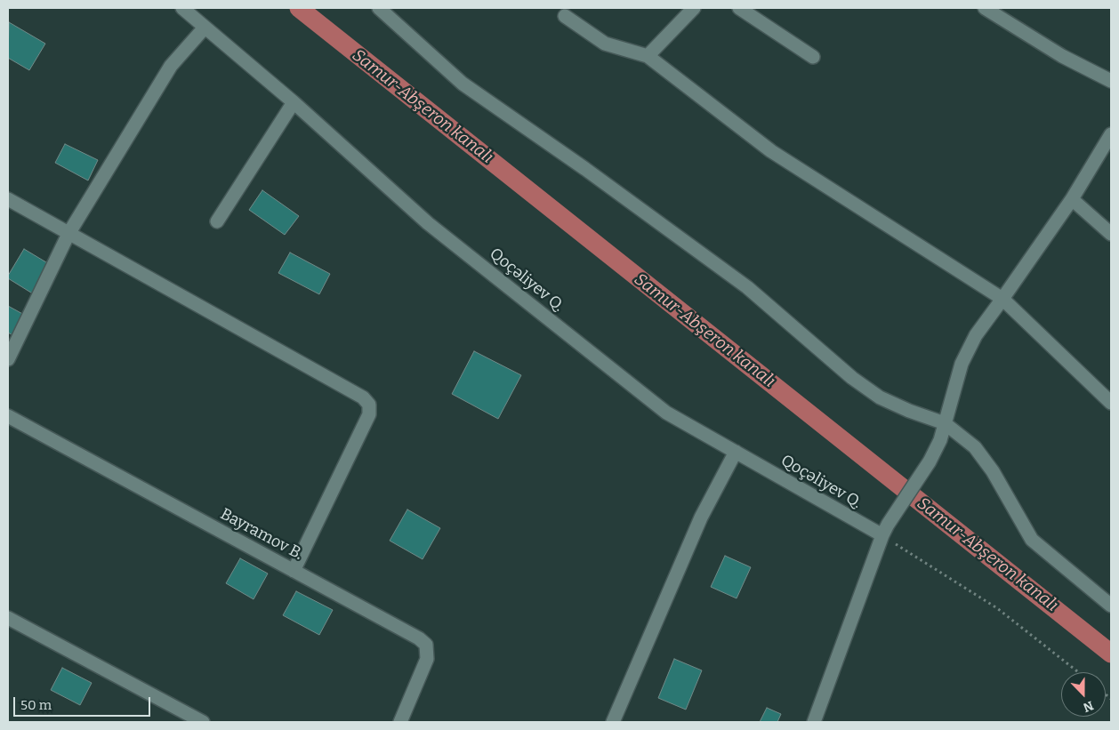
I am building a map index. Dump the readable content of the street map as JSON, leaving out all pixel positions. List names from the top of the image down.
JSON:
{
  "streets": {
    "street": ["Qoçəliyev Q.", "Bayramov B."]
  },
  "water": ["Samur-Abşeron kanalı"],
  "scale_bar": "50 m",
  "north": "bottom"
}
